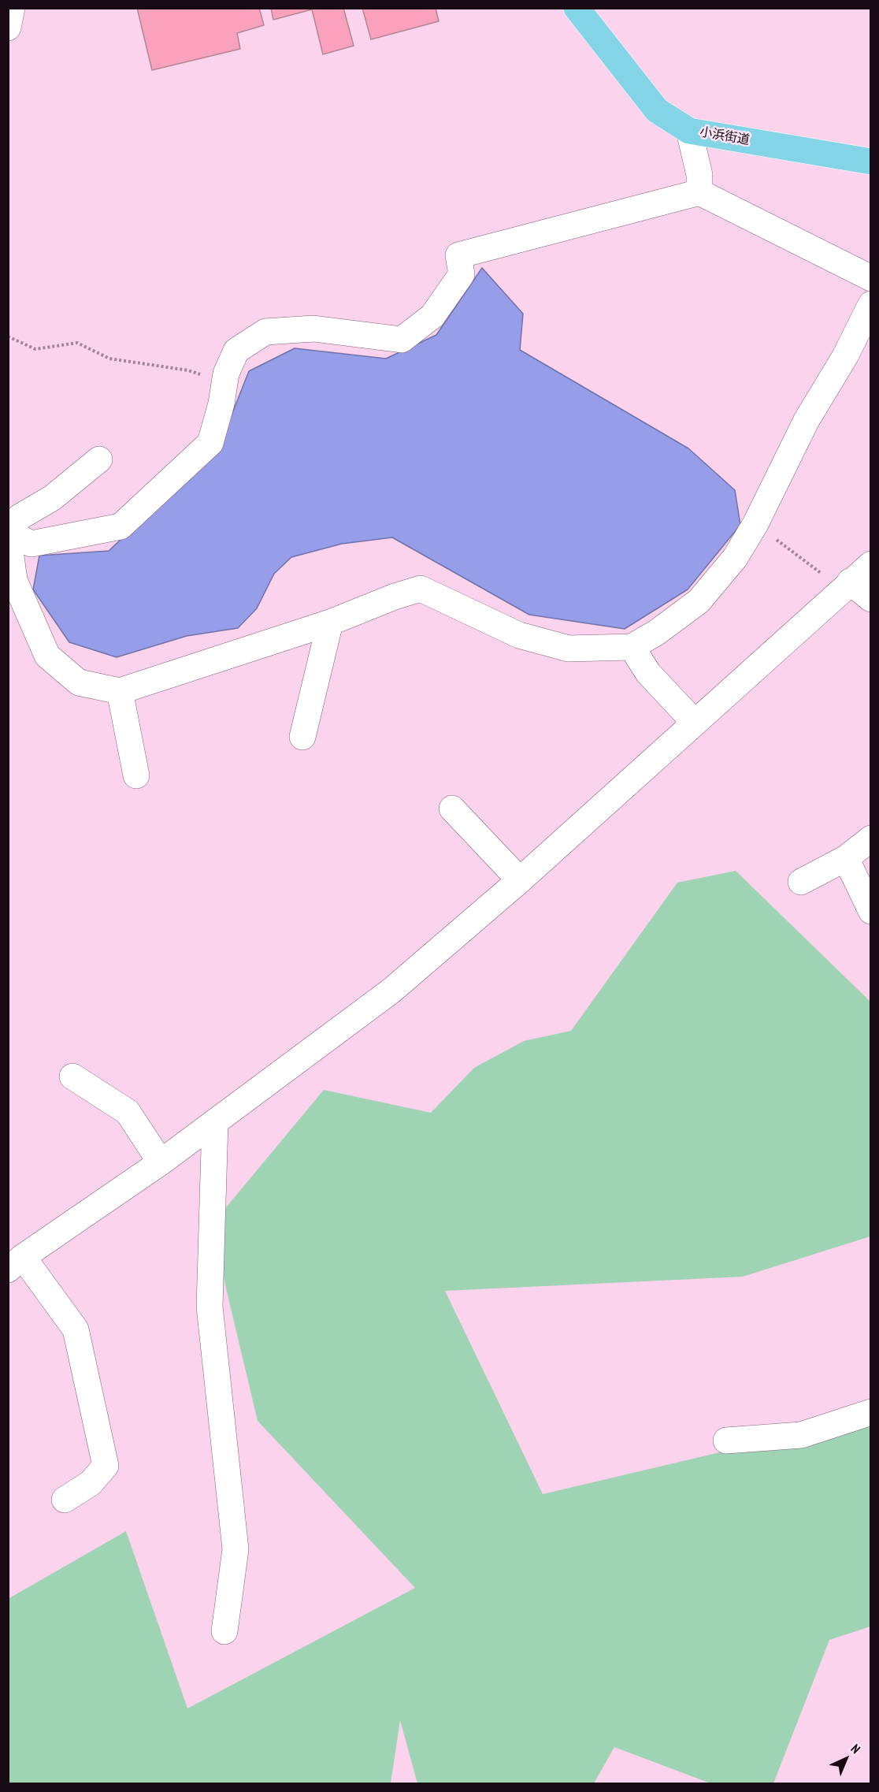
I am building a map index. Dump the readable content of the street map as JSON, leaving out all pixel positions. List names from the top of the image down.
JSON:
{
  "streets": {
    "main road": ["小浜街道"]
  },
  "north": "top right"
}
